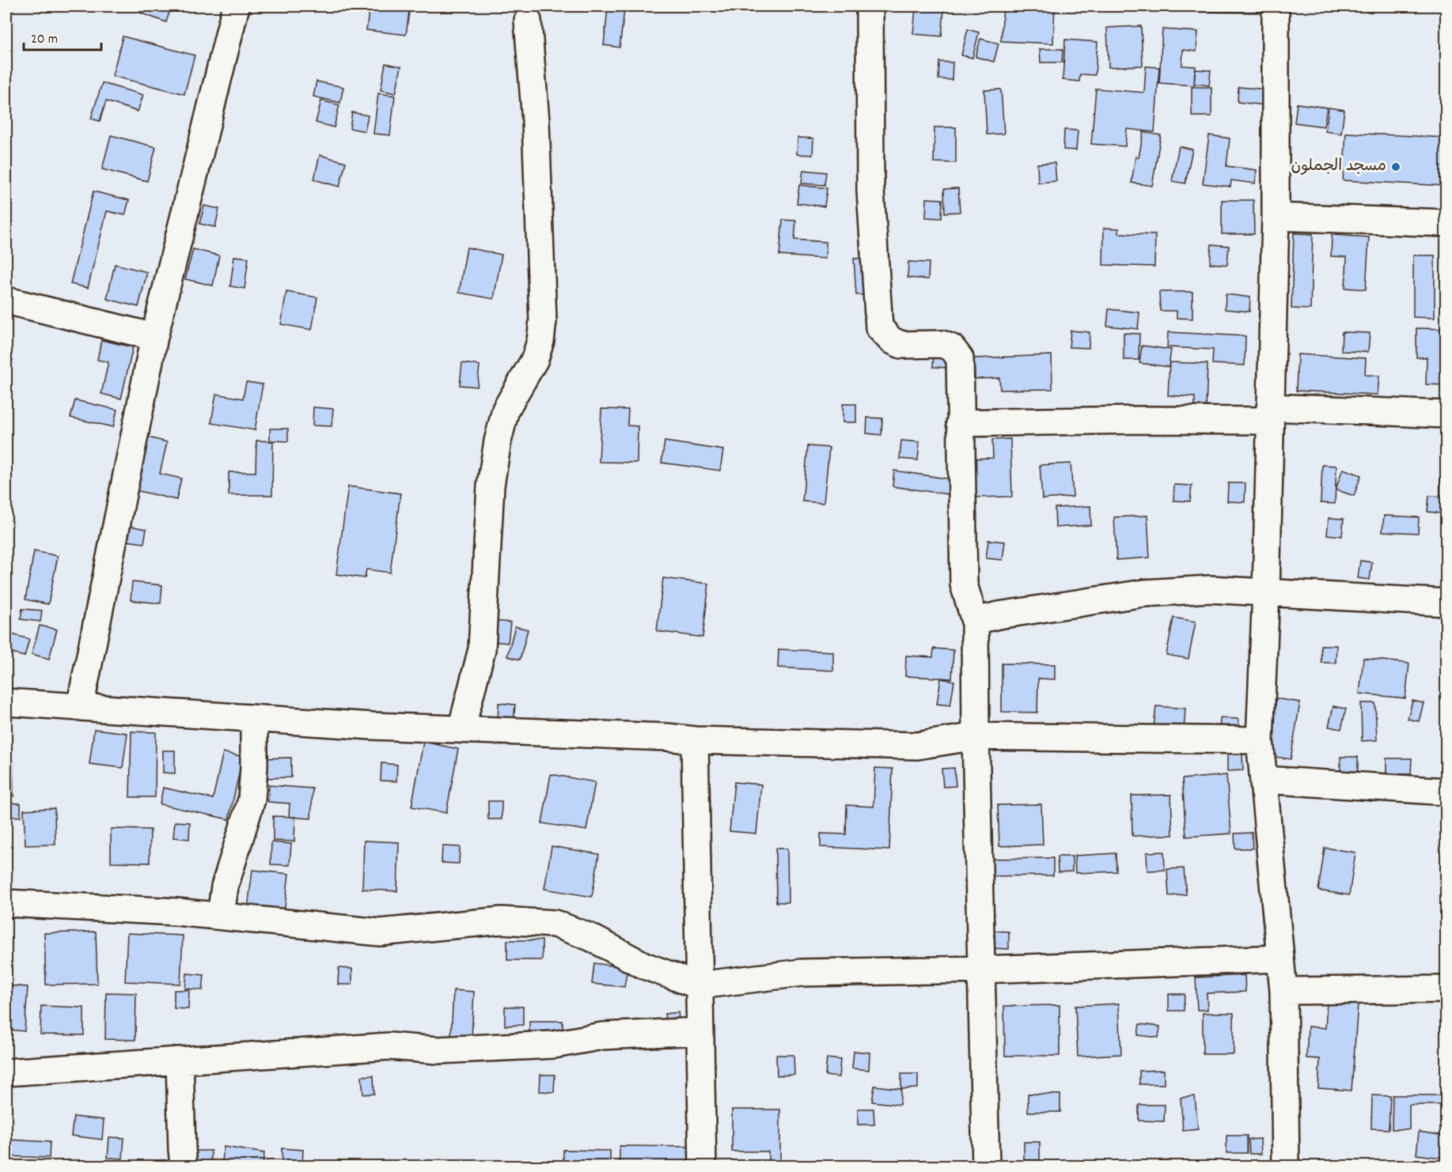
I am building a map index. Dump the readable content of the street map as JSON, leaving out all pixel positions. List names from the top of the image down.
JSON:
{
  "places": ["مسجد الجملون"],
  "scale_bar": "20 m"
}
